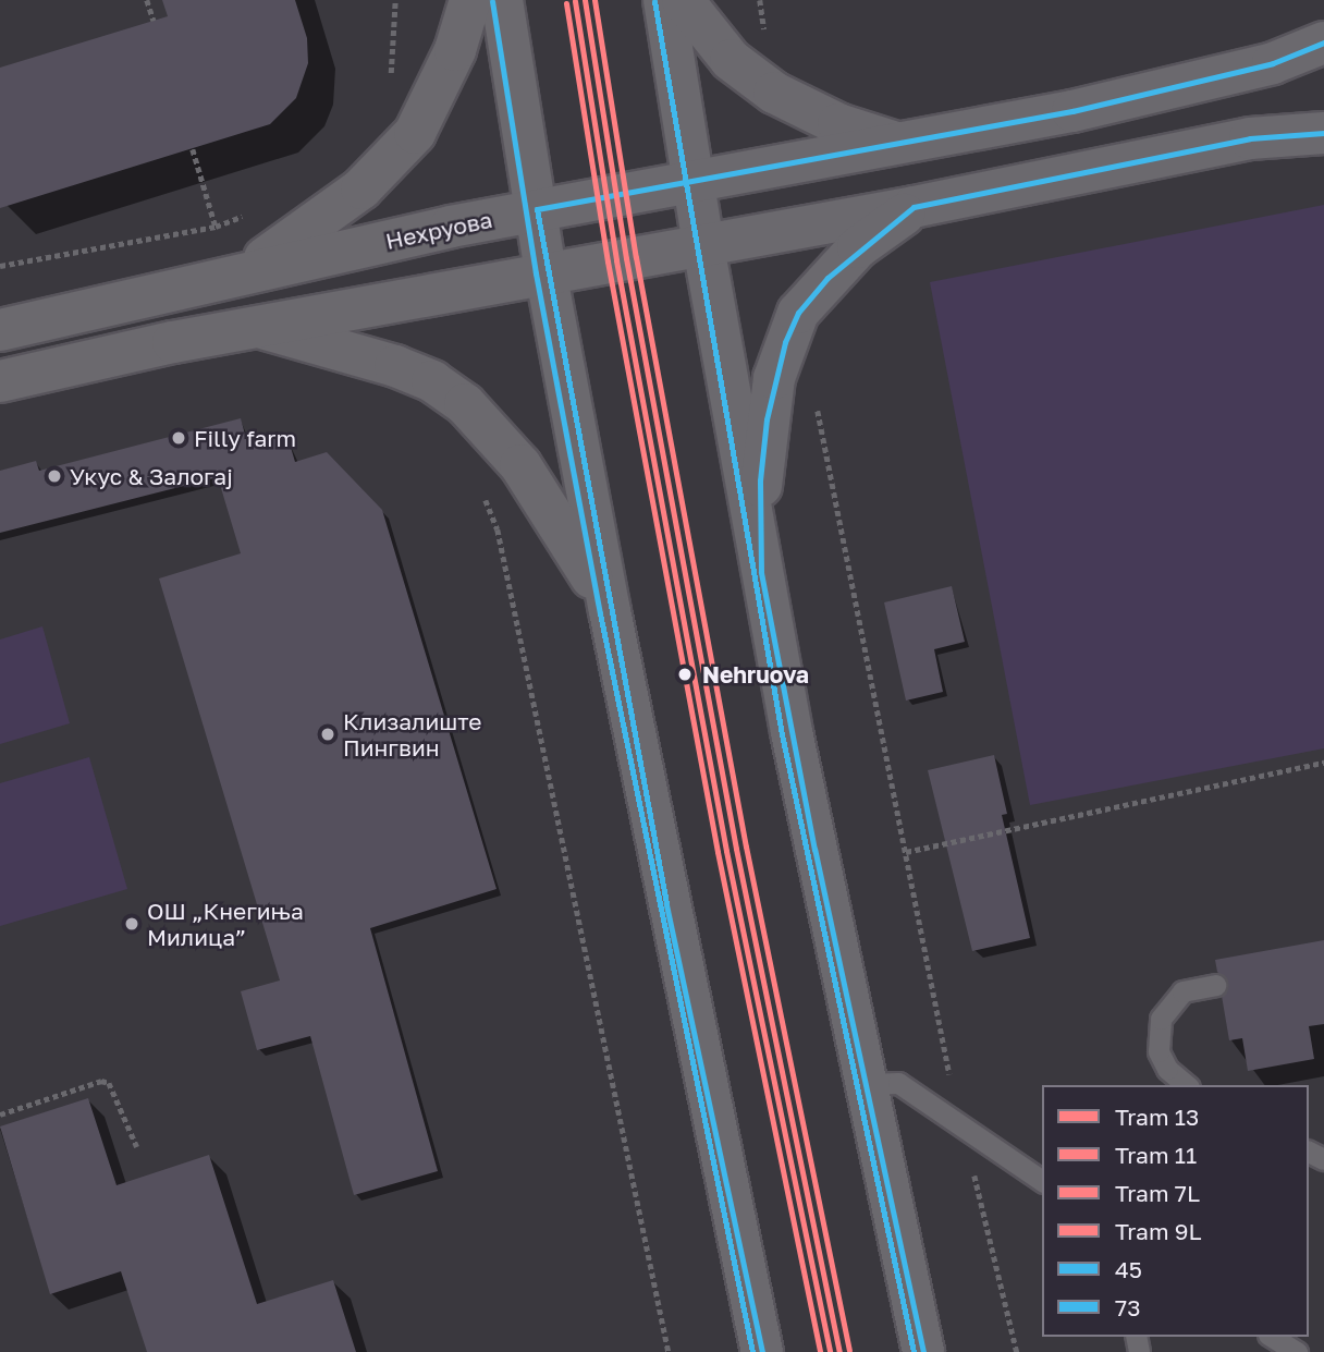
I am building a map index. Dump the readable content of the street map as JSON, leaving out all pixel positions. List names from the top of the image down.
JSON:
{
  "streets": {
    "main road": ["Нехруова"]
  },
  "places": [
    "Filly farm",
    "Укус & Залогај",
    "Nehruova",
    "Клизалиште Пингвин",
    "ОШ „Кнегиња Милица”"
  ],
  "lines": [
    "tram line 13",
    "tram line 7L",
    "tram line 11",
    "transit line 73",
    "tram line 9L",
    "transit line 45"
  ],
  "legend": [
    "Tram 13",
    "Tram 11",
    "Tram 7L",
    "Tram 9L",
    "45",
    "73"
  ]
}
